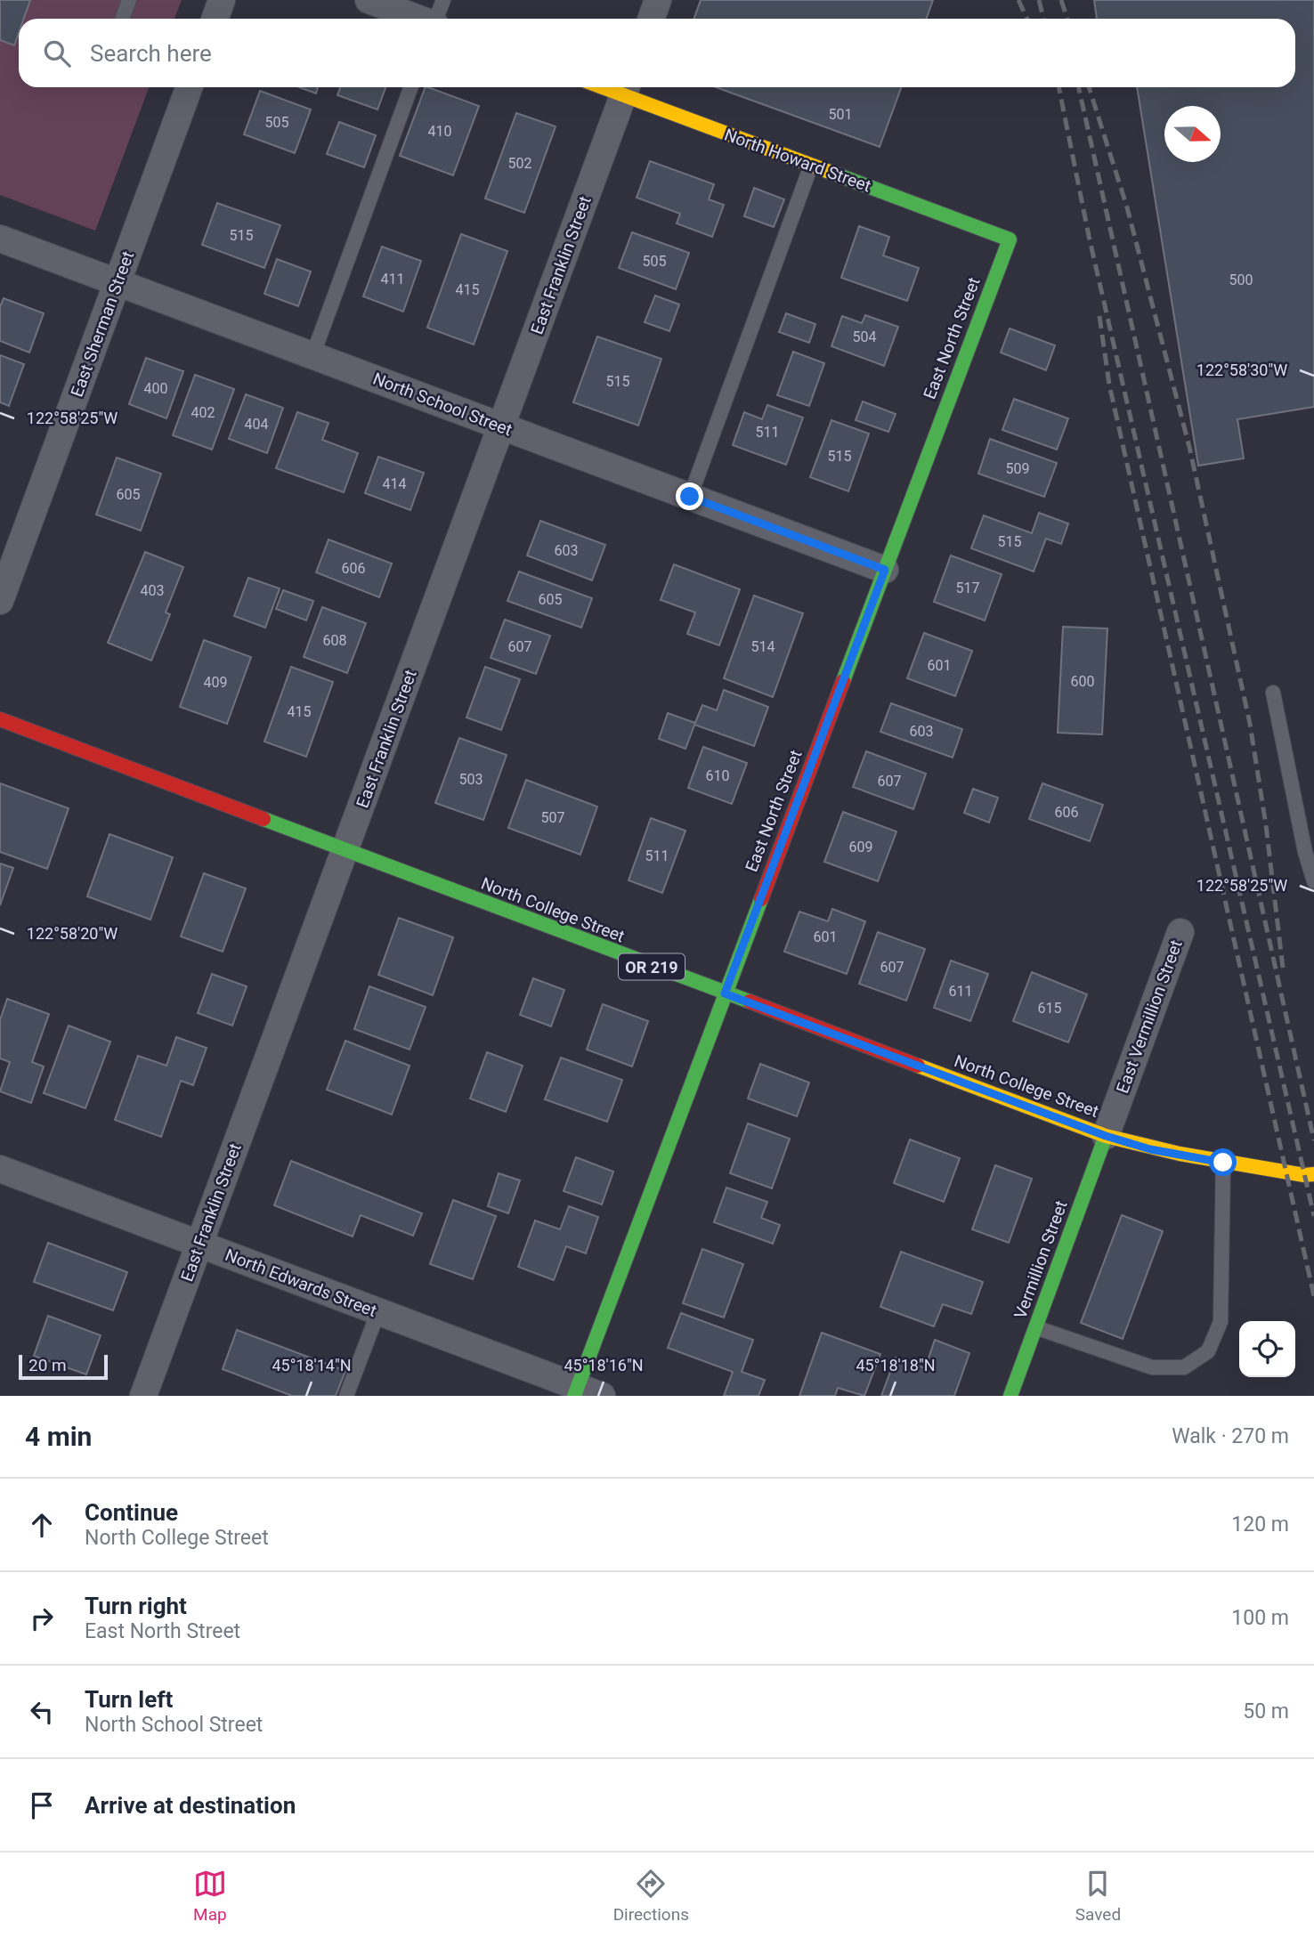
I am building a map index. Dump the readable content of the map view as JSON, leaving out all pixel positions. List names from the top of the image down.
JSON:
{
  "streets": {
    "street": [
      "North Howard Street",
      "East Franklin Street",
      "East Sherman Street",
      "East North Street",
      "North School Street",
      "North College Street",
      "OR 219",
      "East Vermillion Street",
      "Vermillion Street",
      "North Edwards Street"
    ]
  },
  "crossings": [
    ["North Howard Street", "East Franklin Street"],
    ["North Howard Street", "East North Street"],
    ["East Franklin Street", "North School Street"],
    ["East Franklin Street", "North College Street"],
    ["East Franklin Street", "North Edwards Street"],
    ["East Sherman Street", "North School Street"],
    ["East North Street", "North School Street"],
    ["East North Street", "North College Street"],
    ["East North Street", "North Edwards Street"],
    ["North College Street", "East Vermillion Street"],
    ["North College Street", "Vermillion Street"],
    ["East Vermillion Street", "Vermillion Street"]
  ],
  "house_numbers": [
    "501",
    "505",
    "410",
    "502",
    "515",
    "505",
    "411",
    "500",
    "415",
    "504",
    "515",
    "400",
    "402",
    "404",
    "511",
    "515",
    "509",
    "414",
    "605",
    "515",
    "603",
    "606",
    "517",
    "403",
    "605",
    "608",
    "607",
    "514",
    "601",
    "600",
    "409",
    "415",
    "603",
    "610",
    "503",
    "607",
    "606",
    "507",
    "609",
    "511",
    "601",
    "607",
    "611",
    "615"
  ],
  "scale_bar": "20 m",
  "north": "right",
  "page": {
    "search": "Search here",
    "scale": "20 m",
    "heading": ["4 min", "Walk · 270 m"],
    "list": [
      ["Continue", "North College Street", "120 m"],
      ["Turn right", "East North Street", "100 m"],
      ["Turn left", "North School Street", "50 m"],
      "Arrive at destination"
    ],
    "nav": ["Map", "Directions", "Saved"]
  },
  "coordinates": [
    "122°58'30\"W",
    "122°58'25\"W",
    "122°58'20\"W",
    "45°18'14\"N",
    "45°18'16\"N",
    "45°18'18\"N"
  ]
}
